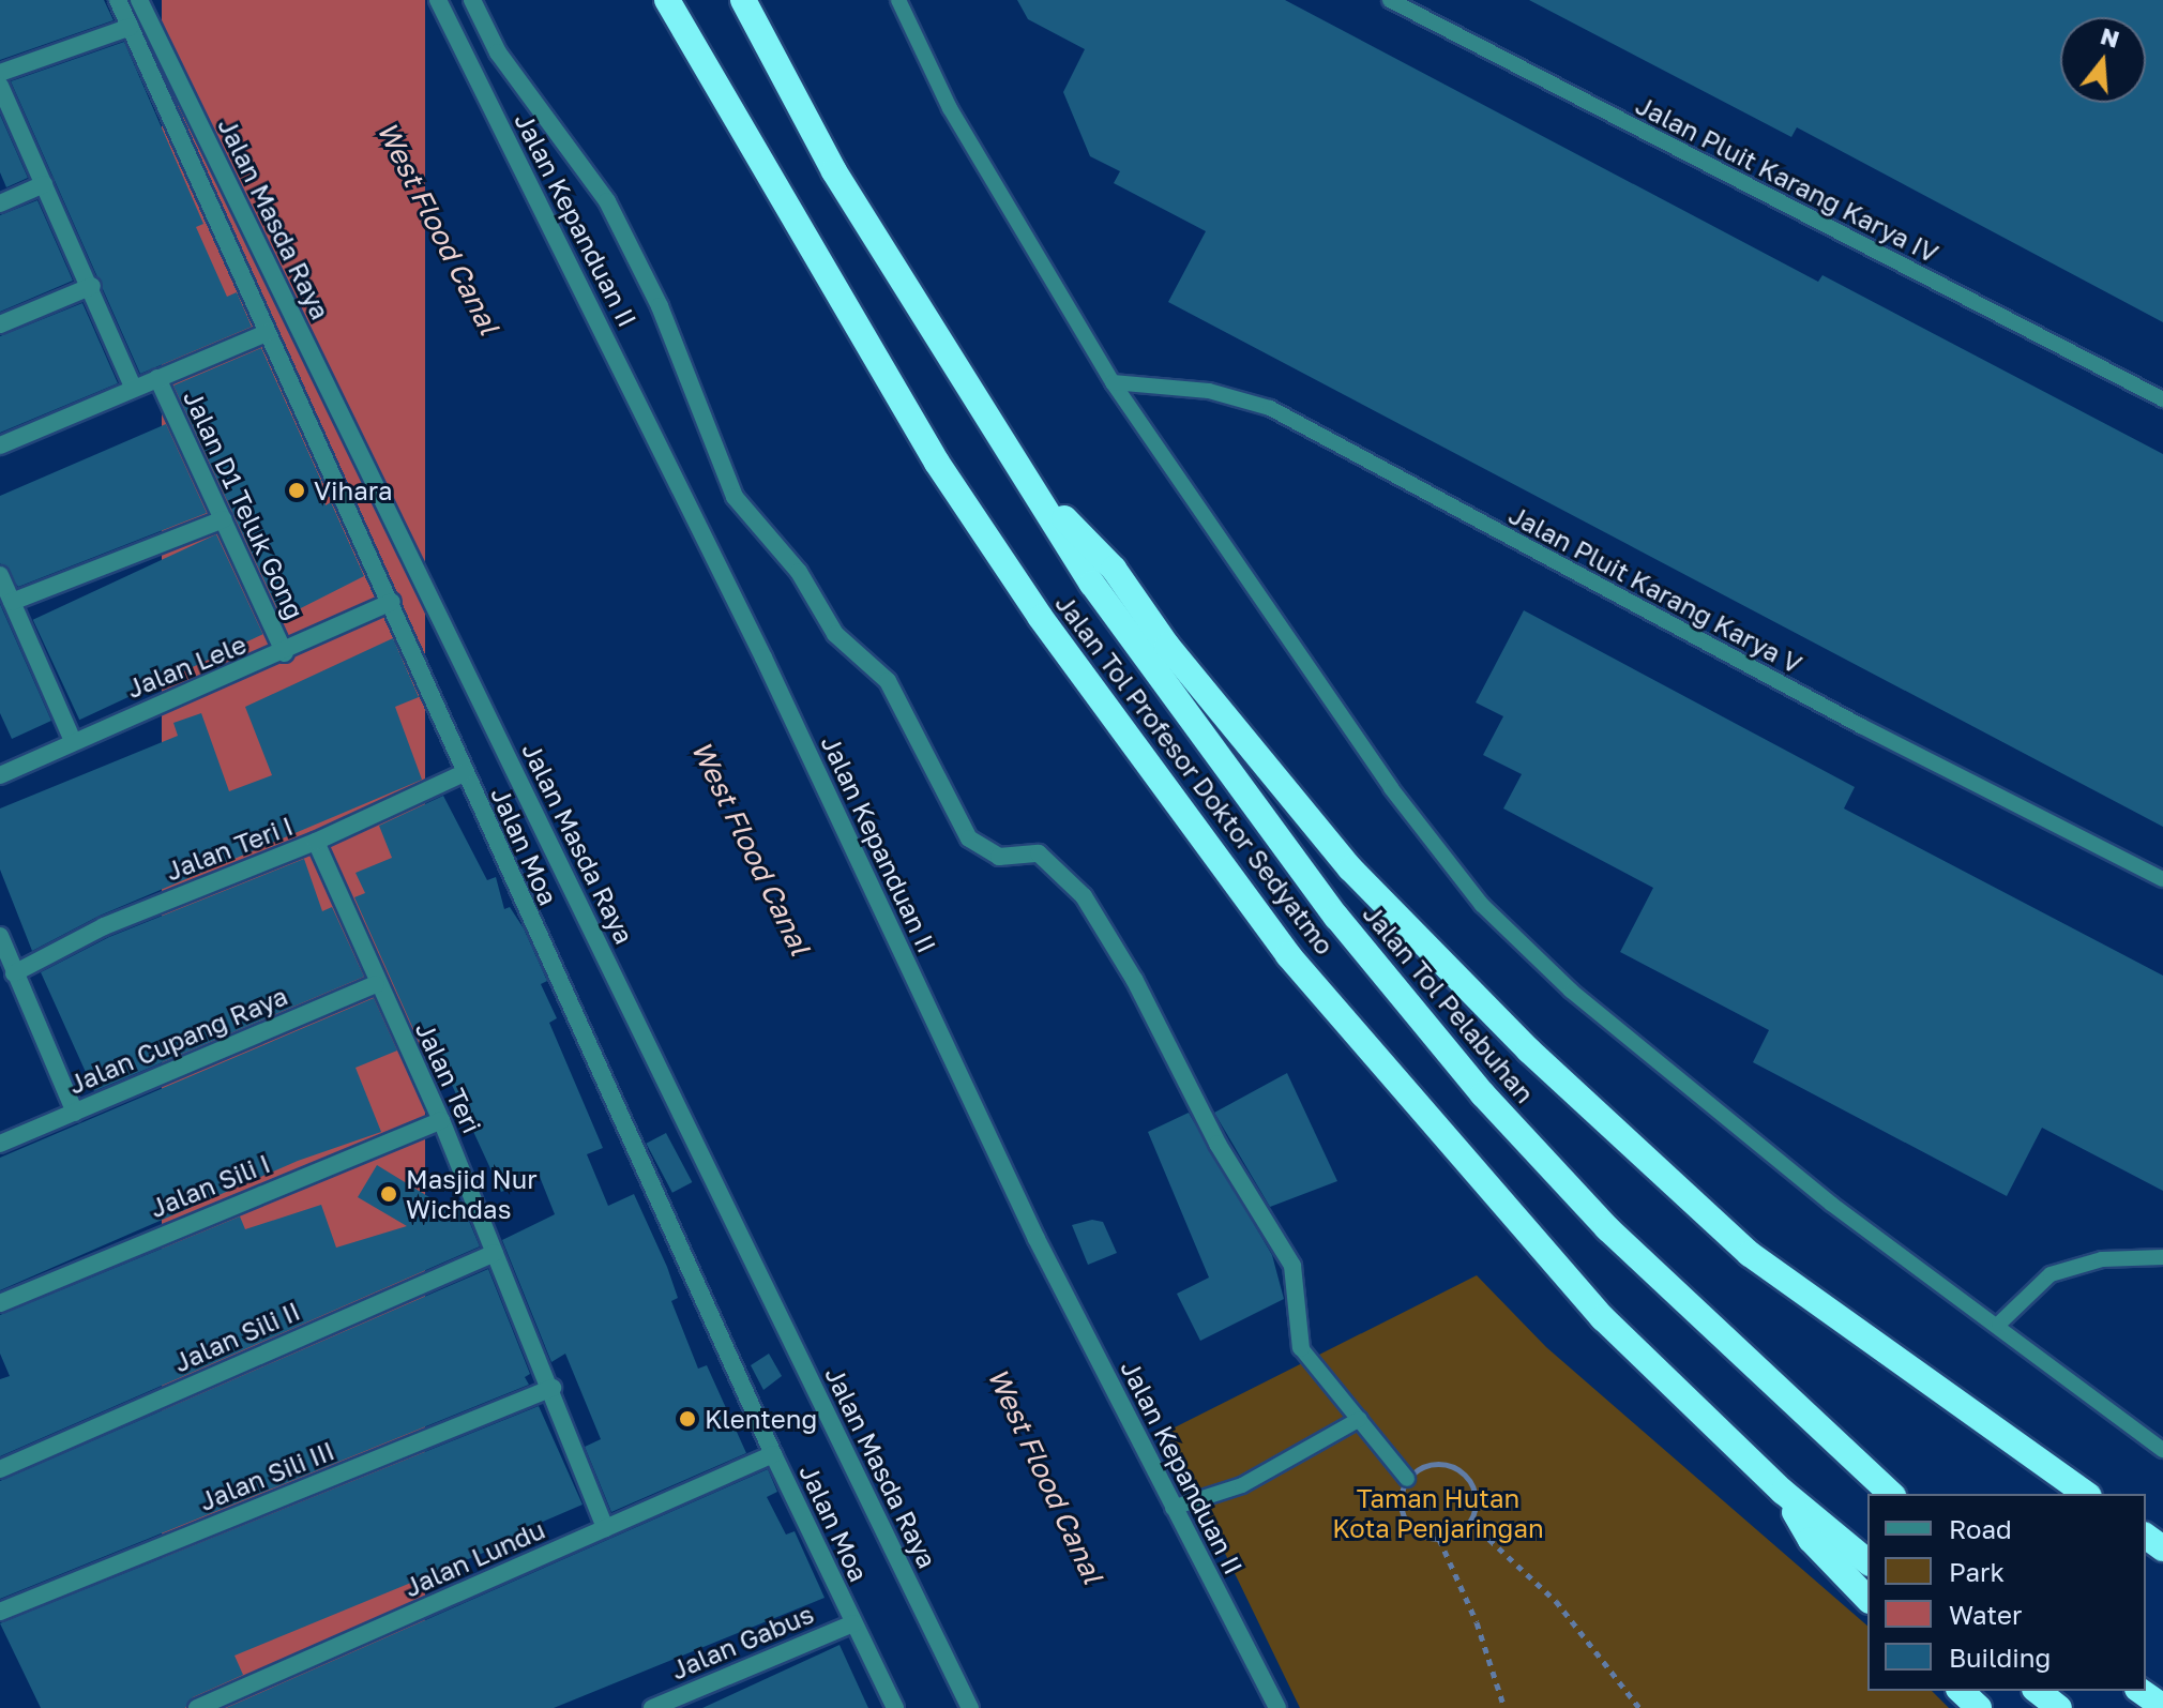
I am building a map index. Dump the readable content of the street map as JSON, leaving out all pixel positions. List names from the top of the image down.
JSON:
{
  "streets": {
    "highway": ["Jalan Tol Profesor Doktor Sedyatmo", "Jalan Tol Pelabuhan"],
    "street": [
      "Jalan Masda Raya",
      "Jalan Kepanduan II",
      "Jalan D1 Teluk Gong",
      "Jalan Lele",
      "Jalan Moa",
      "Jalan Teri I",
      "Jalan Cupang Raya",
      "Jalan Teri",
      "Jalan Sili I",
      "Jalan Sili II",
      "Jalan Sili III",
      "Jalan Lundu",
      "Jalan Gabus"
    ],
    "lane": ["Jalan Pluit Karang Karya IV", "Jalan Pluit Karang Karya V"]
  },
  "crossings": [
    ["Jalan D1 Teluk Gong", "Jalan Lele"],
    ["Jalan Lele", "Jalan Moa"],
    ["Jalan Moa", "Jalan Teri I"],
    ["Jalan Moa", "Jalan Lundu"],
    ["Jalan Moa", "Jalan Gabus"],
    ["Jalan Teri I", "Jalan Teri"],
    ["Jalan Cupang Raya", "Jalan Teri"],
    ["Jalan Teri", "Jalan Sili I"],
    ["Jalan Teri", "Jalan Sili II"],
    ["Jalan Teri", "Jalan Sili III"],
    ["Jalan Teri", "Jalan Lundu"]
  ],
  "water": ["West Flood Canal"],
  "parks": ["Taman Hutan Kota Penjaringan"],
  "places": ["Vihara", "Masjid Nur Wichdas", "Klenteng"],
  "legend": [
    "Road",
    "Park",
    "Water",
    "Building"
  ],
  "north": "top"
}
